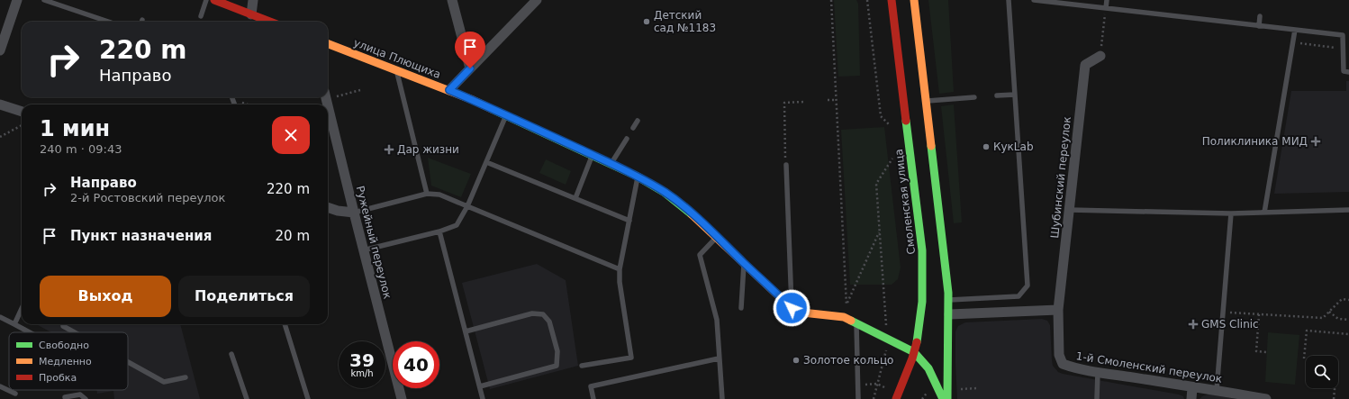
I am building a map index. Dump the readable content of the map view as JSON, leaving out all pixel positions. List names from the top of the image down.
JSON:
{
  "streets": {
    "main road": ["улица Плющиха", "Смоленская улица"],
    "street": ["Шубинский переулок", "Ружейный переулок", "1-й Смоленский переулок"]
  },
  "crossings": [
    ["улица Плющиха", "Смоленская улица"],
    ["Шубинский переулок", "1-й Смоленский переулок"]
  ],
  "places": {
    "other": ["Детский сад №1183", "КукLab", "Золотое кольцо"],
    "health": ["Поликлиника МИД", "Дар жизни", "GMS Clinic"]
  },
  "legend": ["Свободно", "Медленно", "Пробка"],
  "page": {
    "turn": ["220 m", "Направо"],
    "heading": ["1 мин", "240 m · 09:43"],
    "list": [
      {
        "name": "Направо",
        "note": "2-й Ростовский переулок",
        "value": "220 m"
      },
      {
        "name": "Пункт назначения",
        "value": "20 m"
      }
    ],
    "buttons": ["Выход", "Поделиться"],
    "speed": "39 km/h",
    "limit": "40"
  }
}
